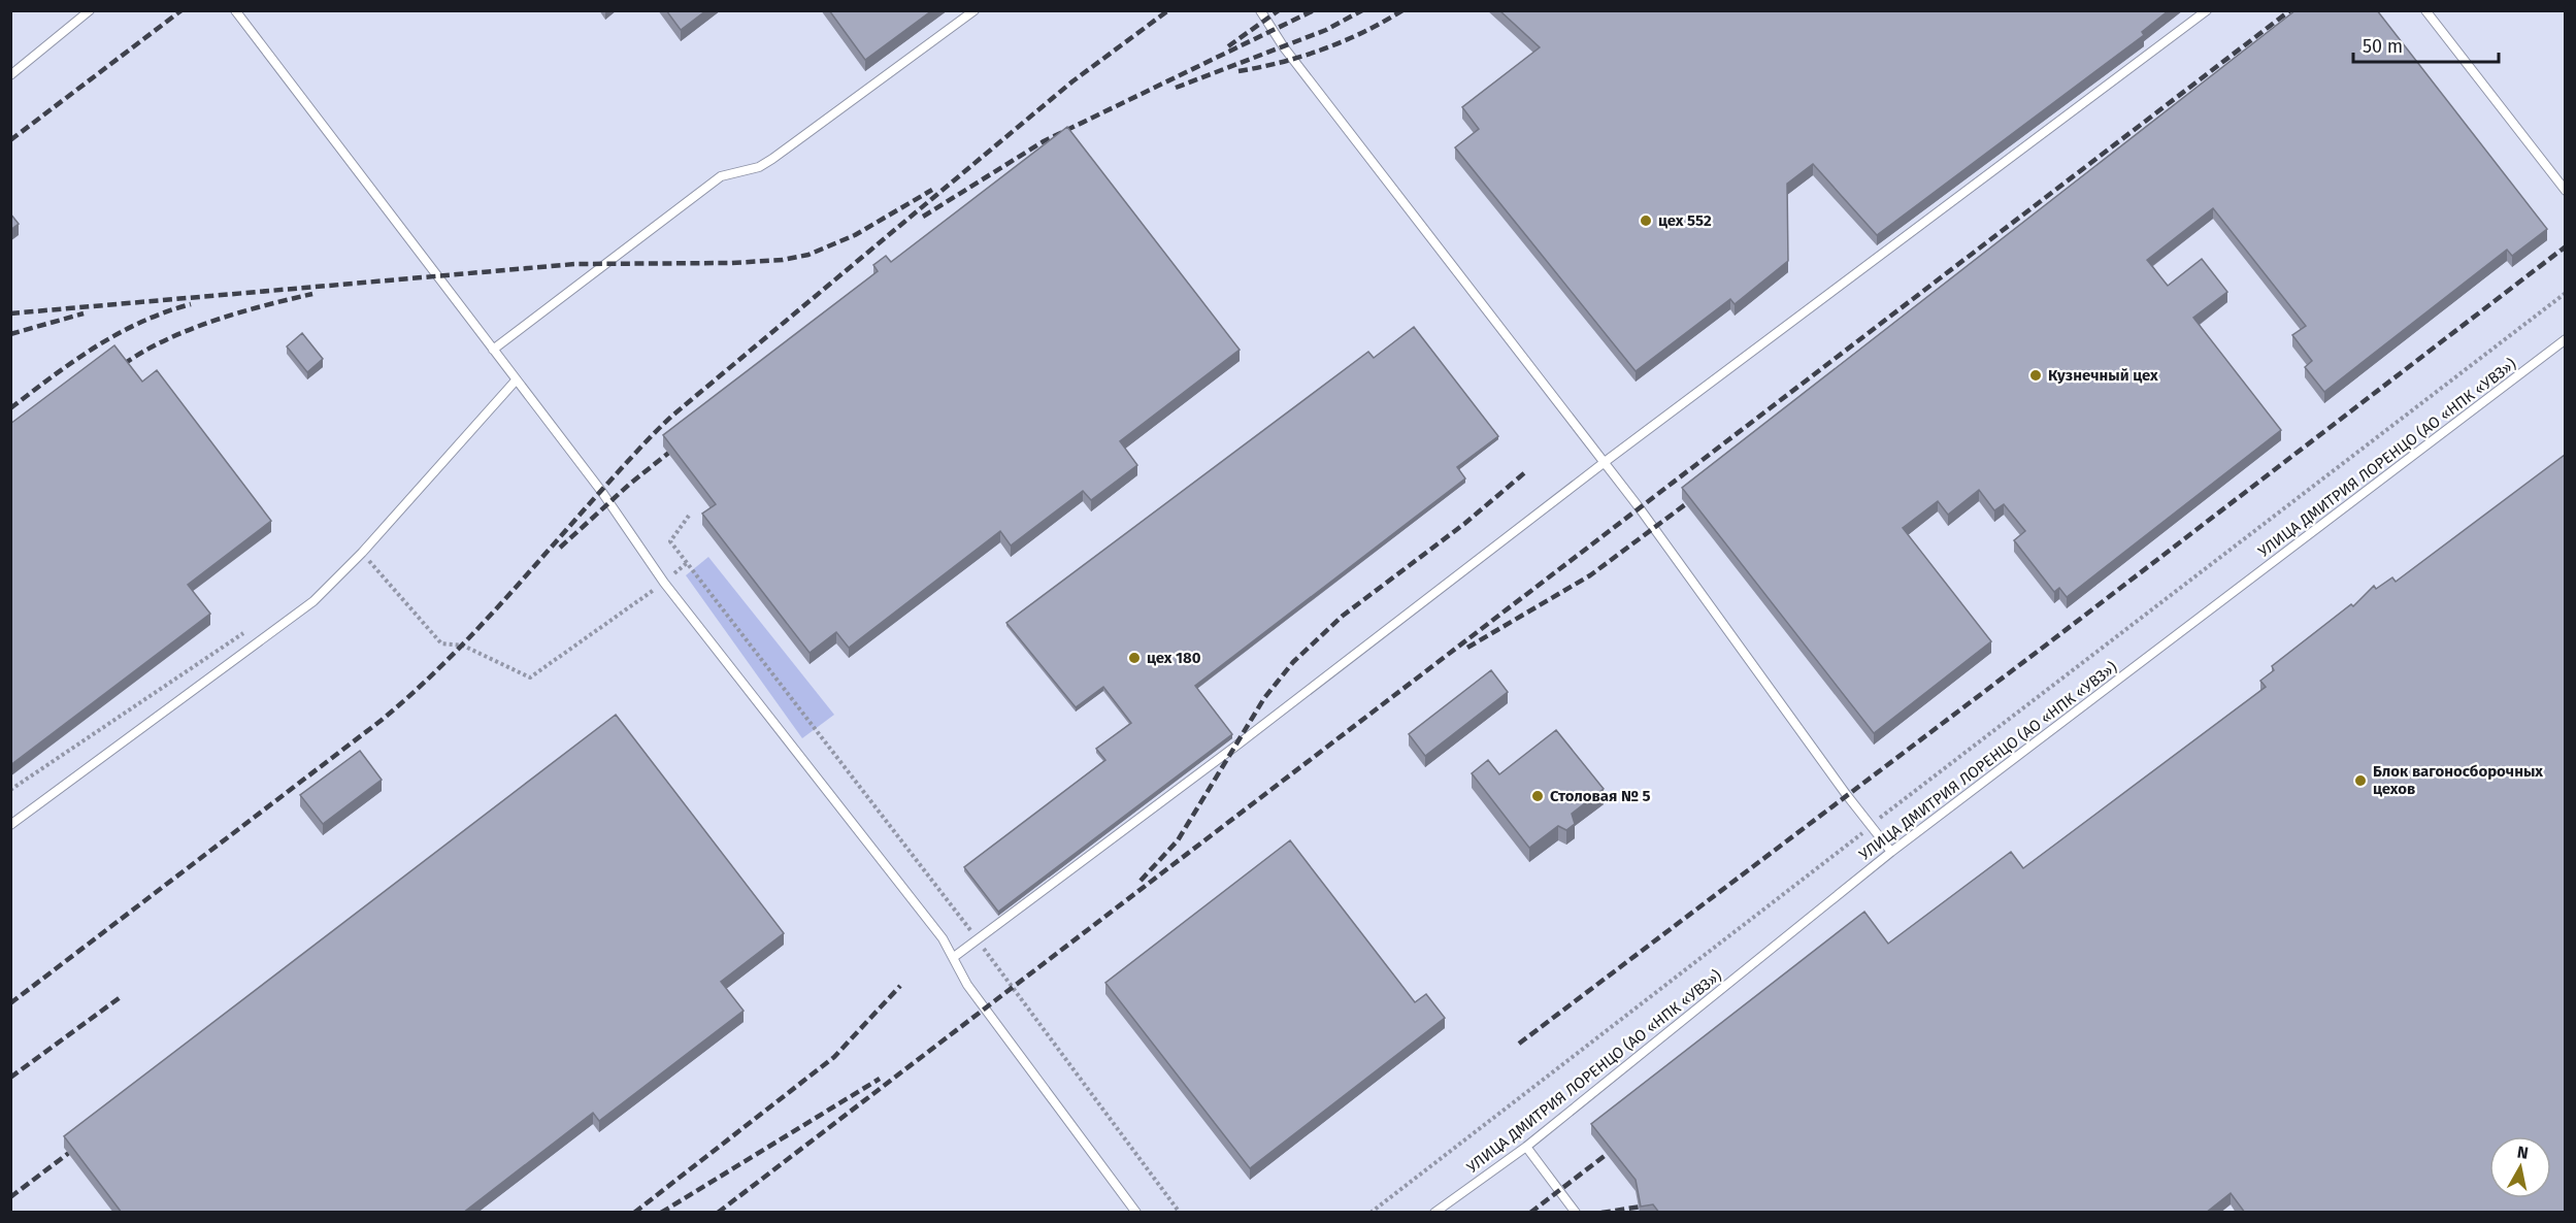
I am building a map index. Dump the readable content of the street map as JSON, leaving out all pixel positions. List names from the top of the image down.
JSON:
{
  "streets": {
    "lane": ["УЛИЦА ДМИТРИЯ ЛОРЕНЦО (АО «НПК «УВЗ»)"]
  },
  "places": [
    "цех 552",
    "Кузнечный цех",
    "цех 180",
    "Блок вагоносборочных цехов",
    "Столовая № 5"
  ],
  "scale_bar": "50 m",
  "north": "top"
}
